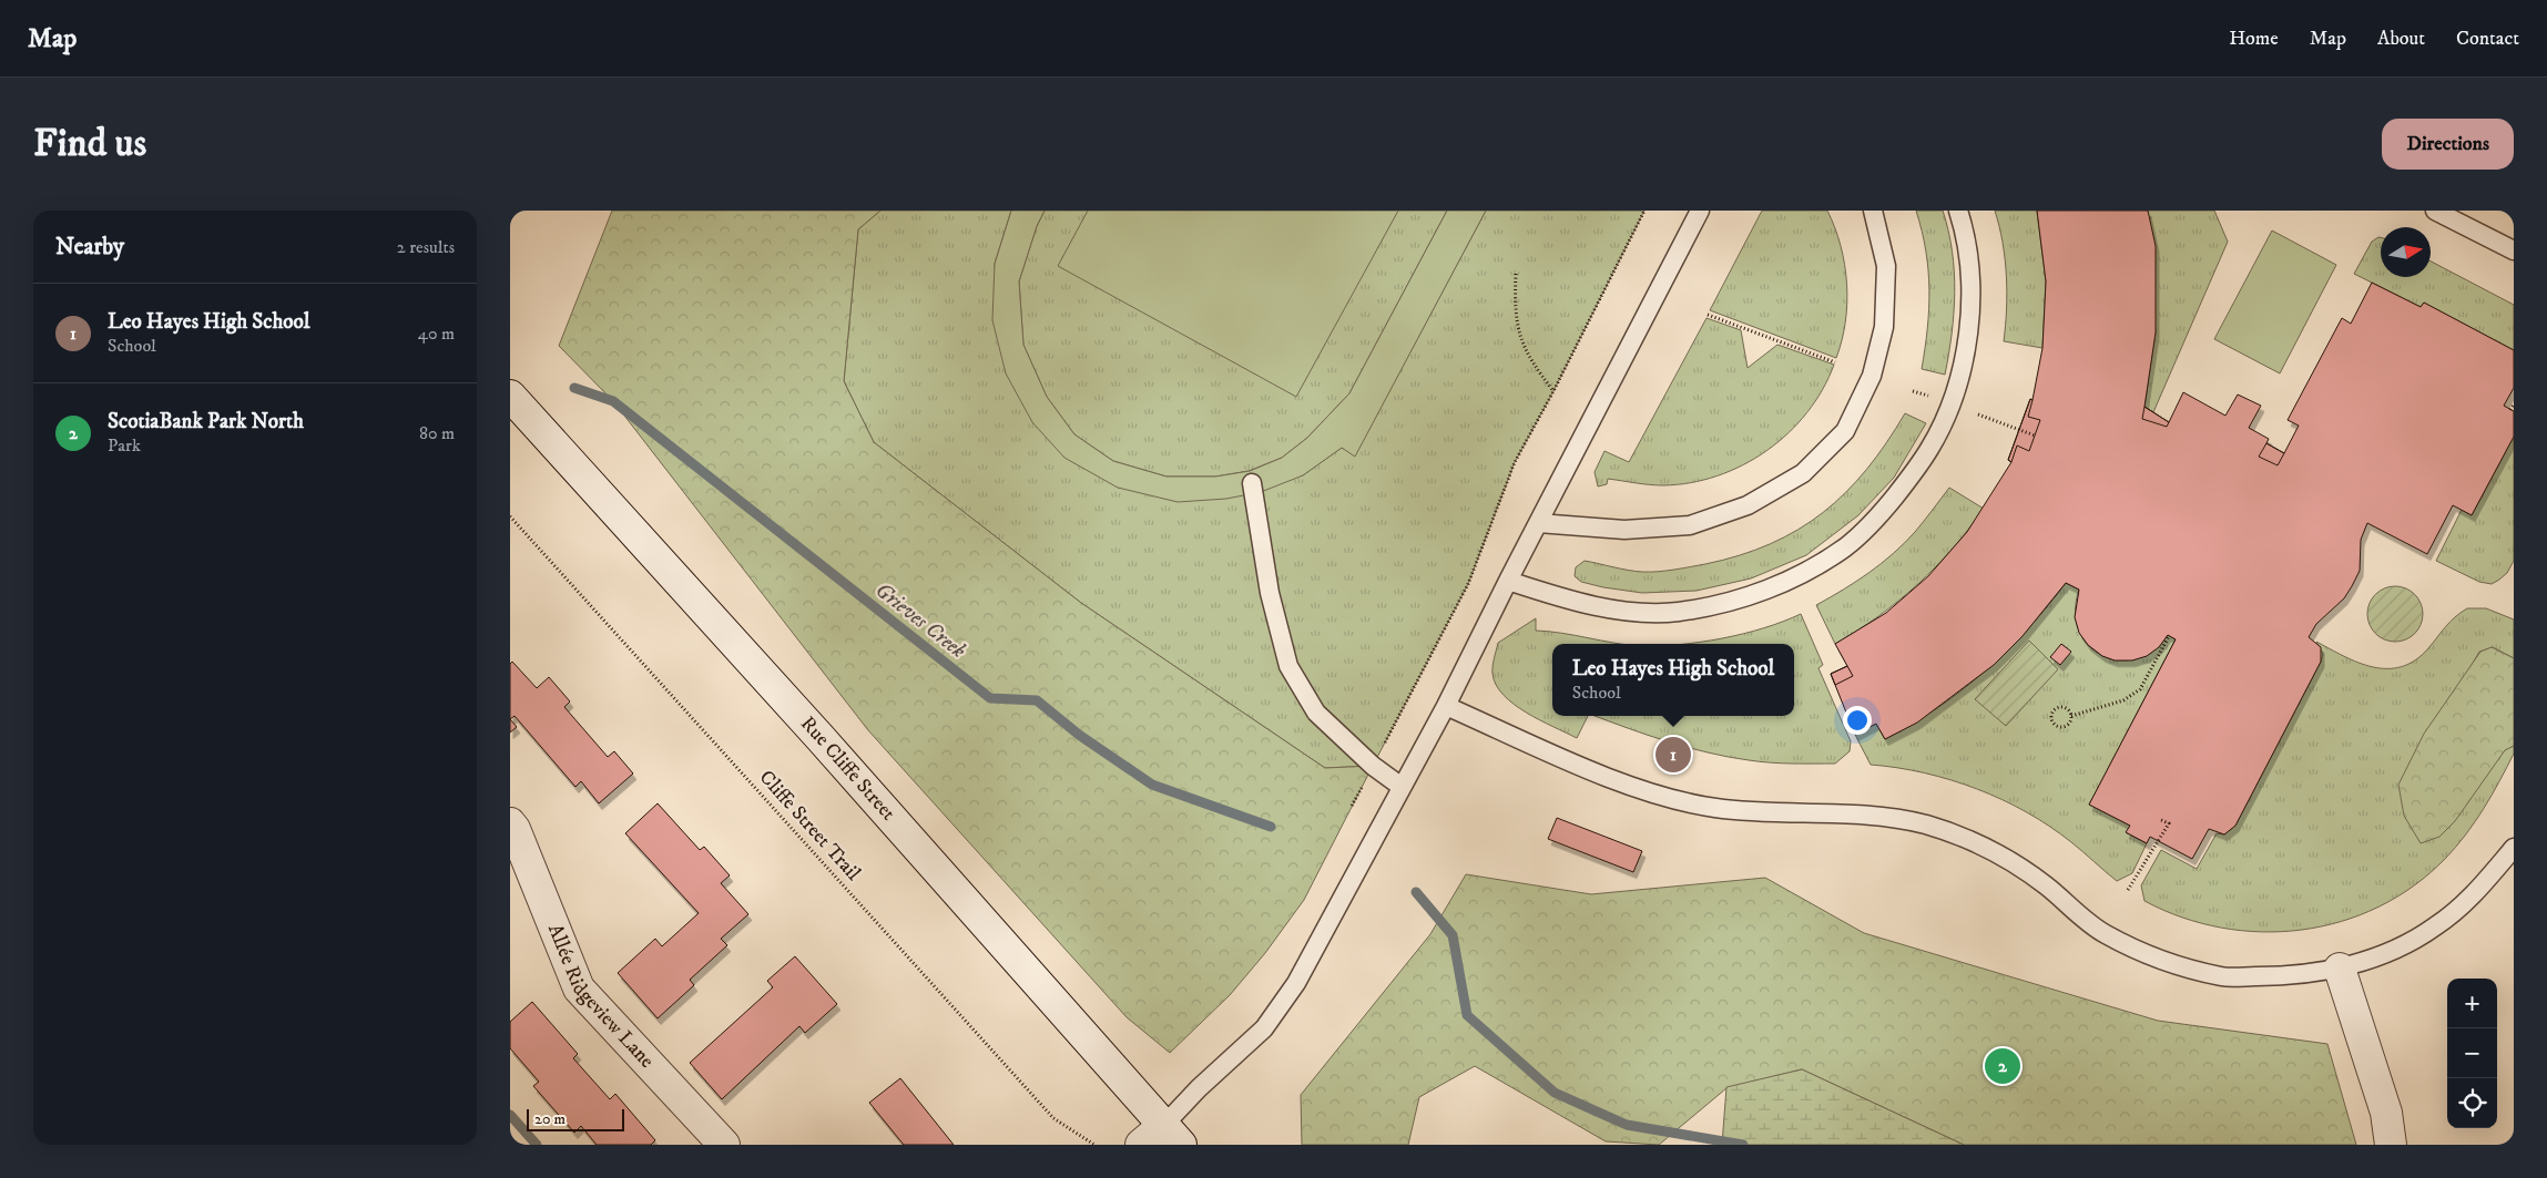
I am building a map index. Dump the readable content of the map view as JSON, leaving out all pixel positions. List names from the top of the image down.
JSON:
{
  "streets": {
    "main road": ["Rue Cliffe Street", "Allée Ridgeview Lane"],
    "path": ["Cliffe Street Trail"]
  },
  "water": ["Grieves Creek"],
  "scale_bar": "20 m",
  "north": "right",
  "page": {
    "header": "Map",
    "nav": [
      "Home",
      "Map",
      "About",
      "Contact"
    ],
    "buttons": "Directions",
    "title": "Find us",
    "heading": ["Nearby", "2 results"],
    "list": [
      {
        "mark": "1",
        "name": "Leo Hayes High School",
        "note": "School",
        "value": "40 m"
      },
      {
        "mark": "2",
        "name": "ScotiaBank Park North",
        "note": "Park",
        "value": "80 m"
      }
    ],
    "popup": ["Leo Hayes High School", "School"],
    "pins": ["1", "2"],
    "map_buttons": ["+", "−"],
    "scale": "20 m"
  }
}
